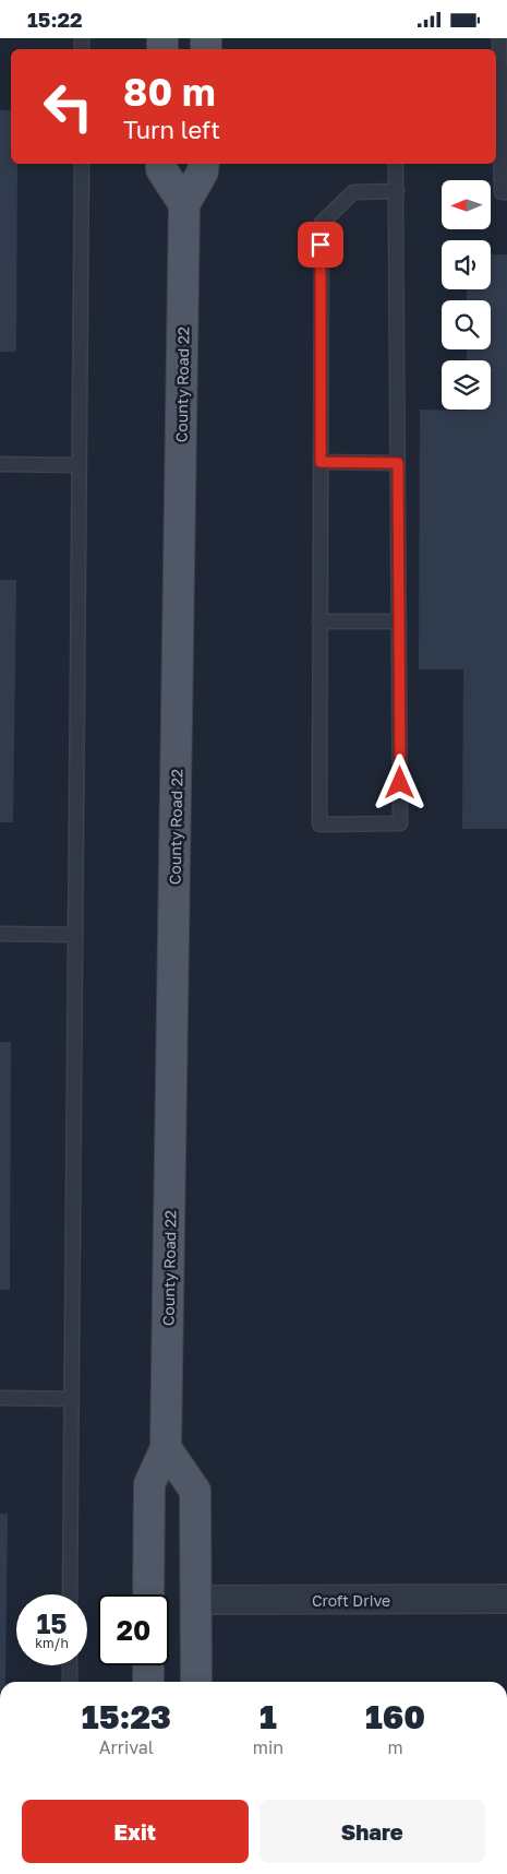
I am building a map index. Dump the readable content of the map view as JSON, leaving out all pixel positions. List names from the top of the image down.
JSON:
{
  "streets": {
    "main road": ["County Road 22"],
    "street": ["Croft Drive"]
  },
  "north": "left",
  "page": {
    "status": "15:22",
    "turn": ["80 m", "Turn left"],
    "speed": "15 km/h",
    "limit": "20",
    "eta": [
      "15:23",
      "Arrival",
      "1",
      "min",
      "160",
      "m"
    ],
    "buttons": ["Exit", "Share"]
  }
}
